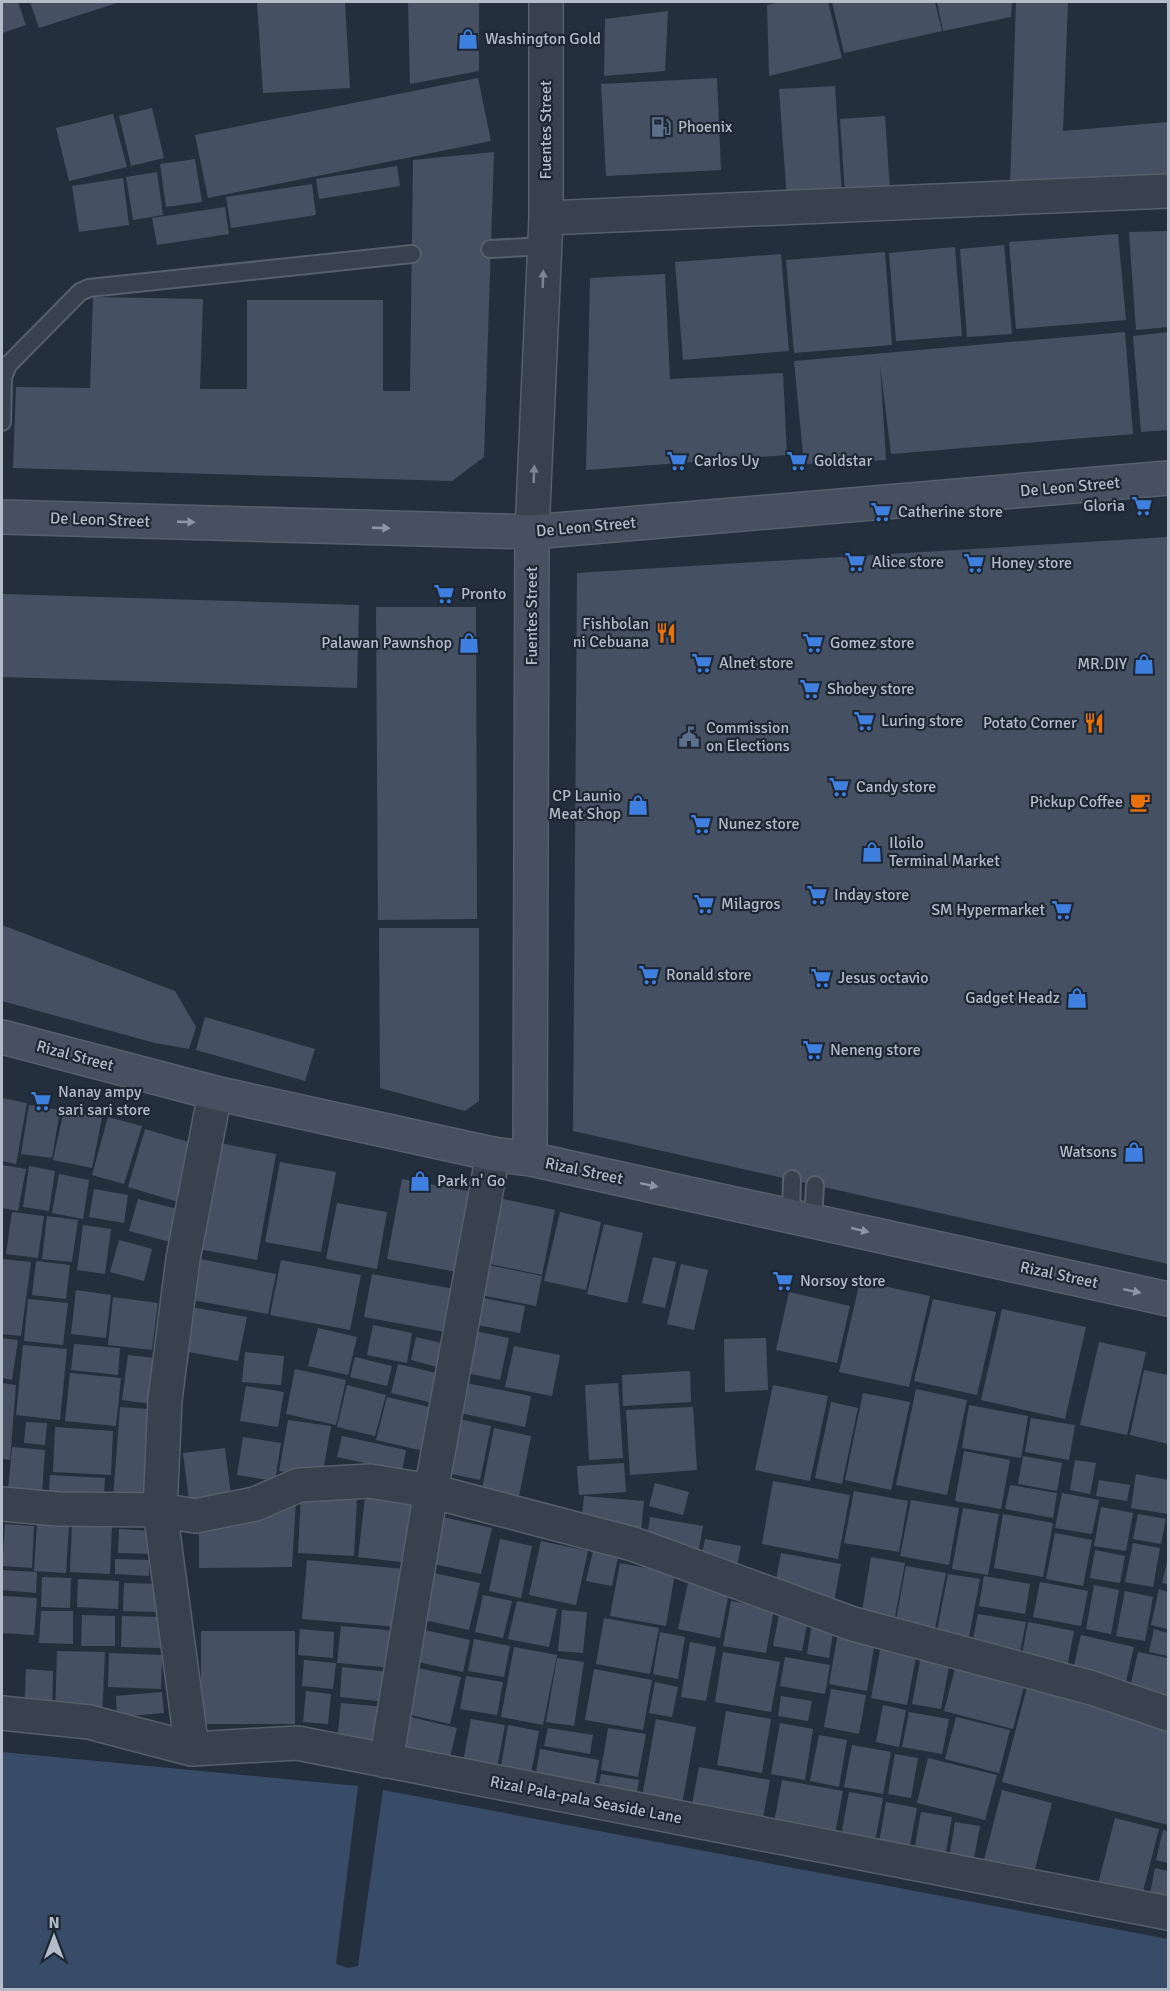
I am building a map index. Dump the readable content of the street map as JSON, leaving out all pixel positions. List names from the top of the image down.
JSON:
{
  "streets": {
    "street": [
      "Fuentes Street",
      "De Leon Street",
      "Rizal Street",
      "Rizal Pala-pala Seaside Lane"
    ]
  },
  "crossings": [
    ["Fuentes Street", "De Leon Street"],
    ["Fuentes Street", "Rizal Street"]
  ],
  "one_way": ["De Leon Street", "Rizal Street"],
  "places": {
    "shop": [
      "Washington Gold",
      "Palawan Pawnshop",
      "MR.DIY",
      "CP Launio Meat Shop",
      "Iloilo Terminal Market",
      "Gadget Headz",
      "Watsons",
      "Park n' Go"
    ],
    "fuel station": ["Phoenix"],
    "supermarket": [
      "Carlos Uy",
      "Goldstar",
      "Gloria",
      "Catherine store",
      "Alice store",
      "Honey store",
      "Pronto",
      "Gomez store",
      "Alnet store",
      "Shobey store",
      "Luring store",
      "Candy store",
      "Nunez store",
      "Inday store",
      "Milagros",
      "SM Hypermarket",
      "Ronald store",
      "Jesus octavio",
      "Neneng store",
      "Nanay ampy sari sari store",
      "Norsoy store"
    ],
    "restaurant": ["Fishbolan ni Cebuana", "Potato Corner"],
    "public building": ["Commission on Elections"],
    "cafe": ["Pickup Coffee"]
  },
  "north": "top"
}
